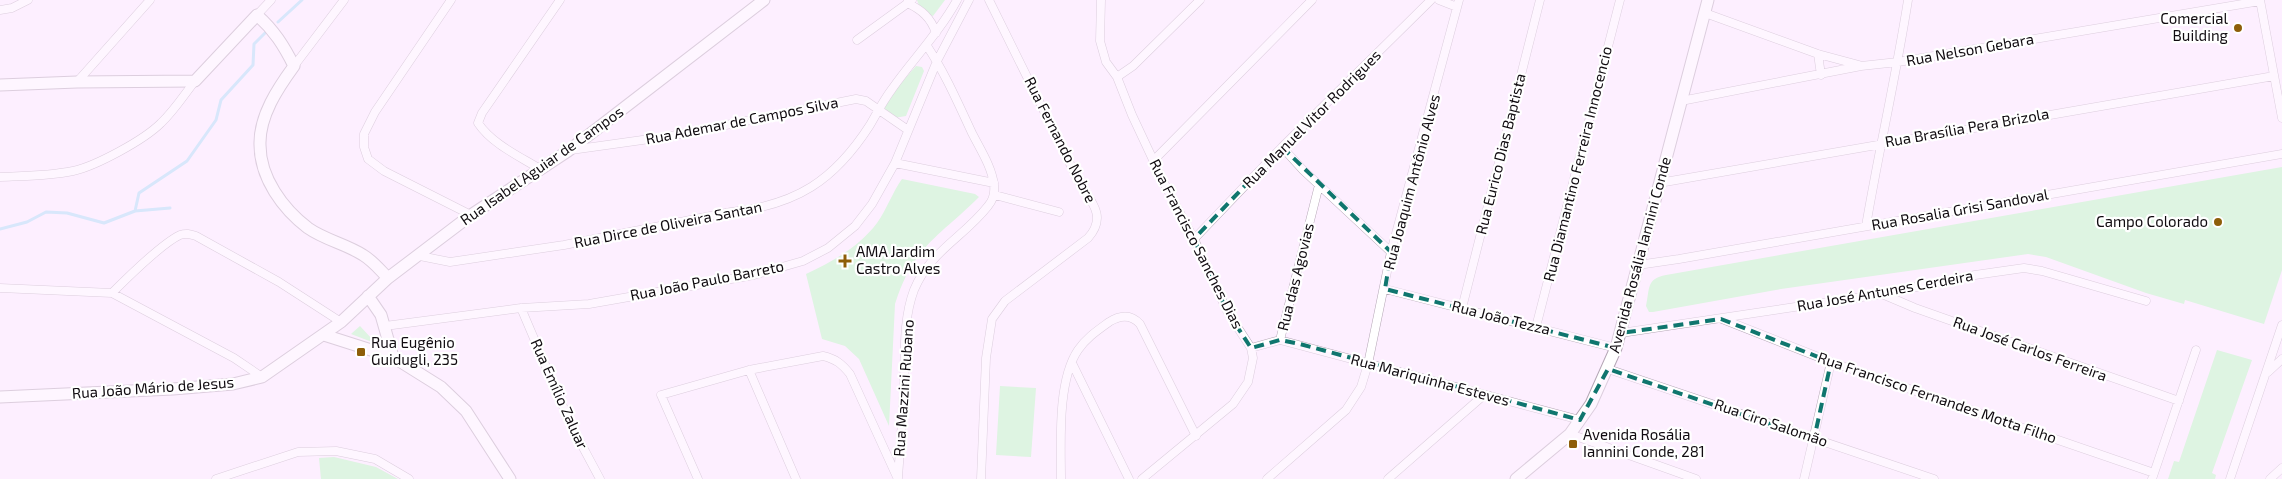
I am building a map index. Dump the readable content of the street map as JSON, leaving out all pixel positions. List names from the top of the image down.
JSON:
{
  "streets": {
    "street": [
      "Rua Nelson Gebara",
      "Rua Manuel Vitor Rodrigues",
      "Rua Ademar de Campos Silva",
      "Rua Brasília Pera Brizola",
      "Rua Fernando Nobre",
      "Rua Eurico Dias Baptista",
      "Rua Diamantino Ferreira Innocencio",
      "Rua Isabel Aguiar de Campos",
      "Rua Joaquim Antônio Alves",
      "Rua Rosalia Grisi Sandoval",
      "Rua Dirce de Oliveira Santan",
      "Rua Francisco Sanches Dias",
      "Avenida Rosália Iannini Conde",
      "Rua das Agovias",
      "Rua João Paulo Barreto",
      "Rua José Antunes Cerdeira",
      "Rua João Tezza",
      "Rua José Carlos Ferreira",
      "Rua Mariquinha Esteves",
      "Rua João Mário de Jesus",
      "Rua Mazzini Rubano",
      "Rua Emílio Zaluar",
      "Rua Francisco Fernandes Motta Filho",
      "Rua Ciro Salomão"
    ]
  },
  "crossings": [
    ["Rua Nelson Gebara", "Avenida Rosália Iannini Conde"],
    ["Rua Manuel Vitor Rodrigues", "Rua Francisco Sanches Dias"],
    ["Rua Ademar de Campos Silva", "Rua Isabel Aguiar de Campos"],
    ["Rua Ademar de Campos Silva", "Rua Dirce de Oliveira Santan"],
    ["Rua Ademar de Campos Silva", "Rua João Paulo Barreto"],
    ["Rua Brasília Pera Brizola", "Avenida Rosália Iannini Conde"],
    ["Rua Eurico Dias Baptista", "Rua João Tezza"],
    ["Rua Diamantino Ferreira Innocencio", "Rua João Tezza"],
    ["Rua Isabel Aguiar de Campos", "Rua Dirce de Oliveira Santan"],
    ["Rua Isabel Aguiar de Campos", "Rua João Mário de Jesus"],
    ["Rua Joaquim Antônio Alves", "Rua João Tezza"],
    ["Rua Joaquim Antônio Alves", "Rua Mariquinha Esteves"],
    ["Rua Rosalia Grisi Sandoval", "Avenida Rosália Iannini Conde"],
    ["Rua Francisco Sanches Dias", "Rua das Agovias"],
    ["Avenida Rosália Iannini Conde", "Rua José Antunes Cerdeira"],
    ["Avenida Rosália Iannini Conde", "Rua João Tezza"],
    ["Avenida Rosália Iannini Conde", "Rua Mariquinha Esteves"],
    ["Avenida Rosália Iannini Conde", "Rua Ciro Salomão"],
    ["Rua das Agovias", "Rua Mariquinha Esteves"],
    ["Rua João Paulo Barreto", "Rua Emílio Zaluar"],
    ["Rua José Antunes Cerdeira", "Rua José Carlos Ferreira"],
    ["Rua José Antunes Cerdeira", "Rua Francisco Fernandes Motta Filho"]
  ],
  "places": {
    "other": ["Comercial Building", "Campo Colorado"],
    "health": ["AMA Jardim Castro Alves"],
    "transit": ["Rua Eugênio Guidugli, 235", "Avenida Rosália Iannini Conde, 281"]
  }
}
